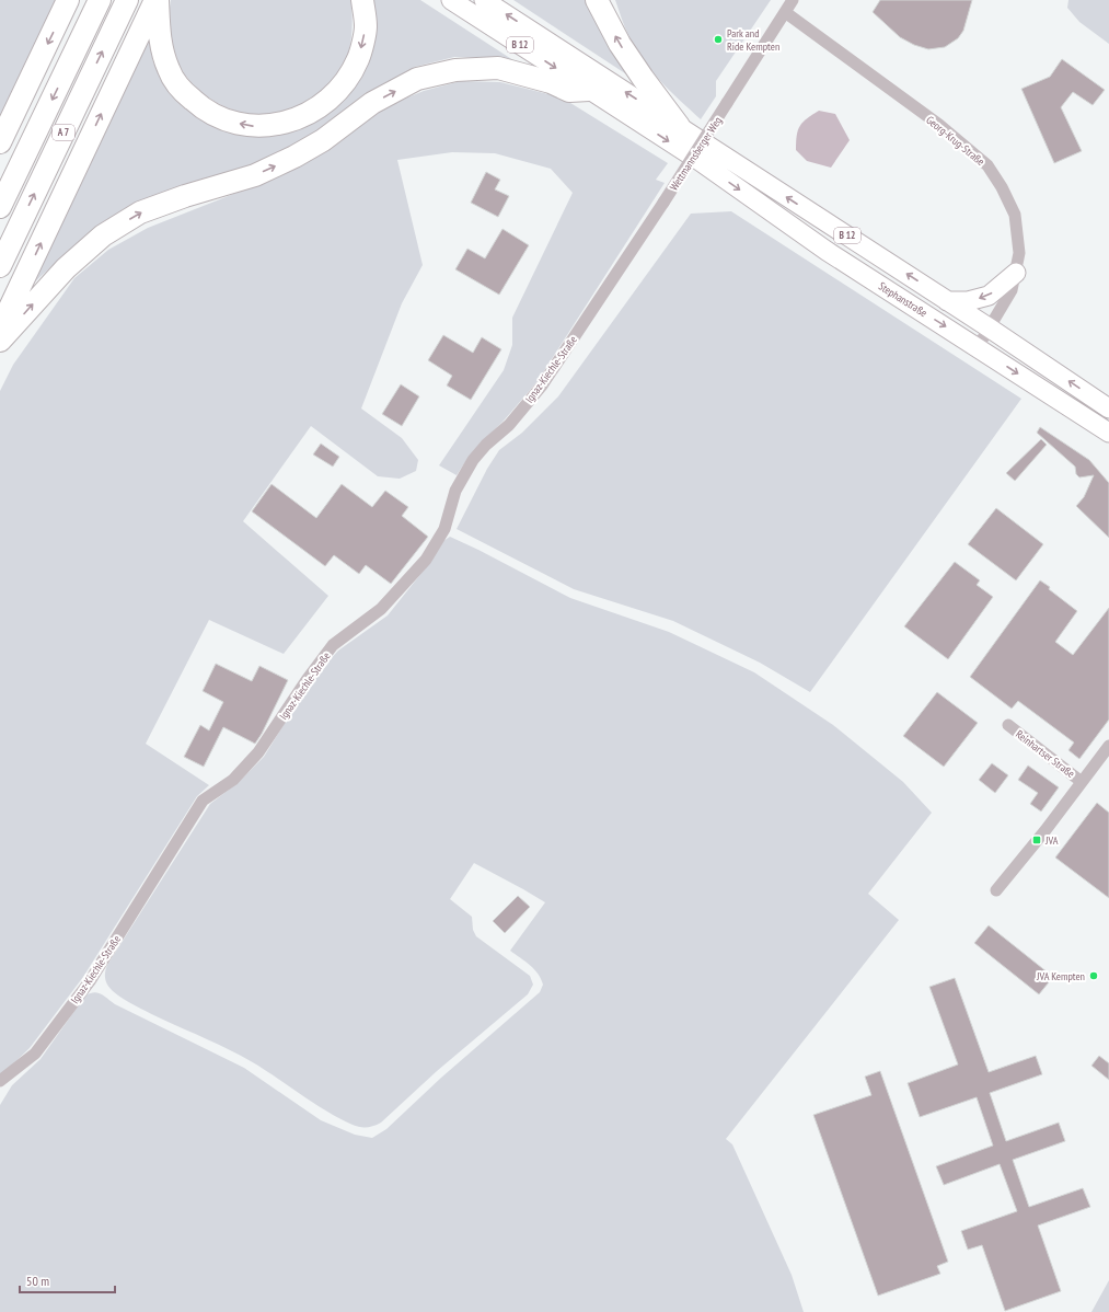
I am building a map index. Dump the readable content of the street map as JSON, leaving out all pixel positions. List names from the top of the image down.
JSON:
{
  "streets": {
    "highway": ["A 7"],
    "main road": ["B 12", "Stephanstraße"],
    "street": [
      "Georg-Krug-Straße",
      "Wettmannsberger Weg",
      "Ignaz-Kiechle-Straße",
      "Reinhartser Straße"
    ]
  },
  "crossings": [
    ["B 12", "Stephanstraße"],
    ["Georg-Krug-Straße", "Wettmannsberger Weg"],
    ["Georg-Krug-Straße", "Stephanstraße"],
    ["Wettmannsberger Weg", "Ignaz-Kiechle-Straße"]
  ],
  "places": {
    "other": ["Park and Ride Kempten", "JVA Kempten"],
    "transit": ["JVA"]
  },
  "scale_bar": "50 m"
}
